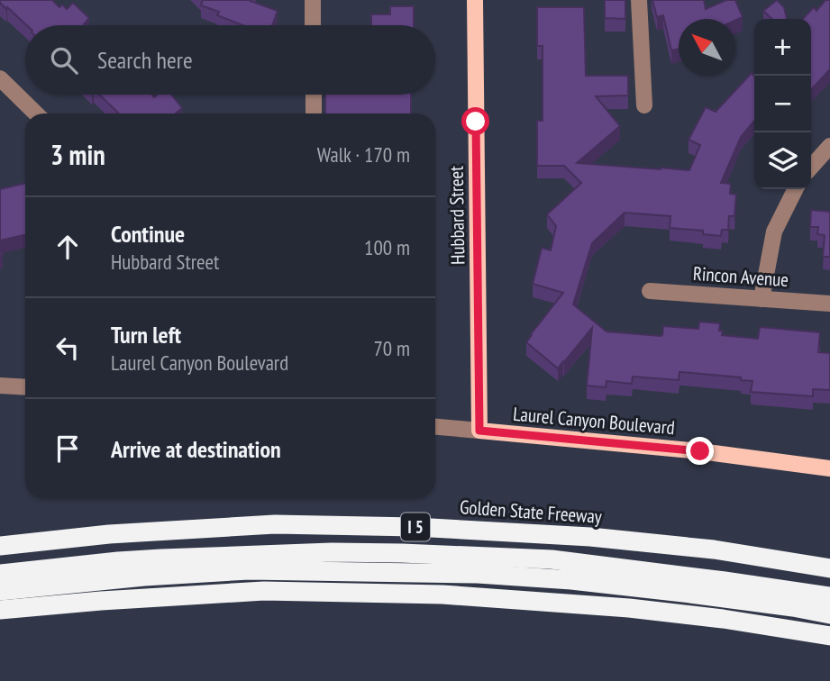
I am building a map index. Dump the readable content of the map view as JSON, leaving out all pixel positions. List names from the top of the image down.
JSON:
{
  "streets": {
    "highway": ["Golden State Freeway", "I 5"],
    "main road": ["Hubbard Street", "Laurel Canyon Boulevard"],
    "street": ["Rincon Avenue"]
  },
  "crossings": [
    ["Hubbard Street", "Laurel Canyon Boulevard"]
  ],
  "north": "top left",
  "page": {
    "map_buttons": ["+", "−"],
    "search": "Search here",
    "heading": ["3 min", "Walk · 170 m"],
    "list": [
      ["Continue", "Hubbard Street", "100 m"],
      ["Turn left", "Laurel Canyon Boulevard", "70 m"],
      "Arrive at destination"
    ]
  }
}
